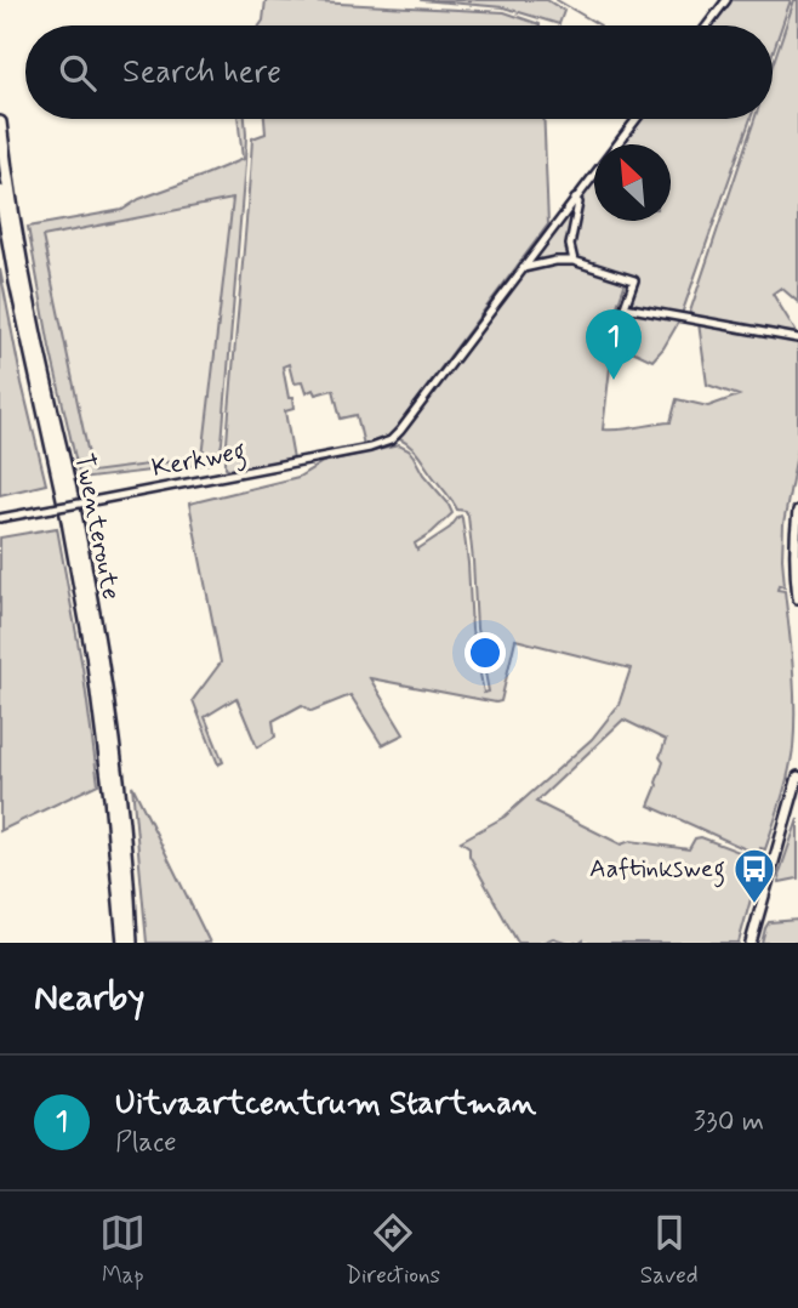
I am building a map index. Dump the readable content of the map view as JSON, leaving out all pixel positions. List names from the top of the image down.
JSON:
{
  "streets": {
    "highway": ["Twenteroute"],
    "street": ["Kerkweg"]
  },
  "places": {
    "bus stop": ["Aaftinksweg"]
  },
  "north": "top left",
  "page": {
    "search": "Search here",
    "pins": "1",
    "heading": "Nearby",
    "list": [
      {
        "mark": "1",
        "name": "Uitvaartcentrum Startman",
        "note": "Place",
        "value": "330 m"
      }
    ],
    "nav": ["Map", "Directions", "Saved"]
  }
}
